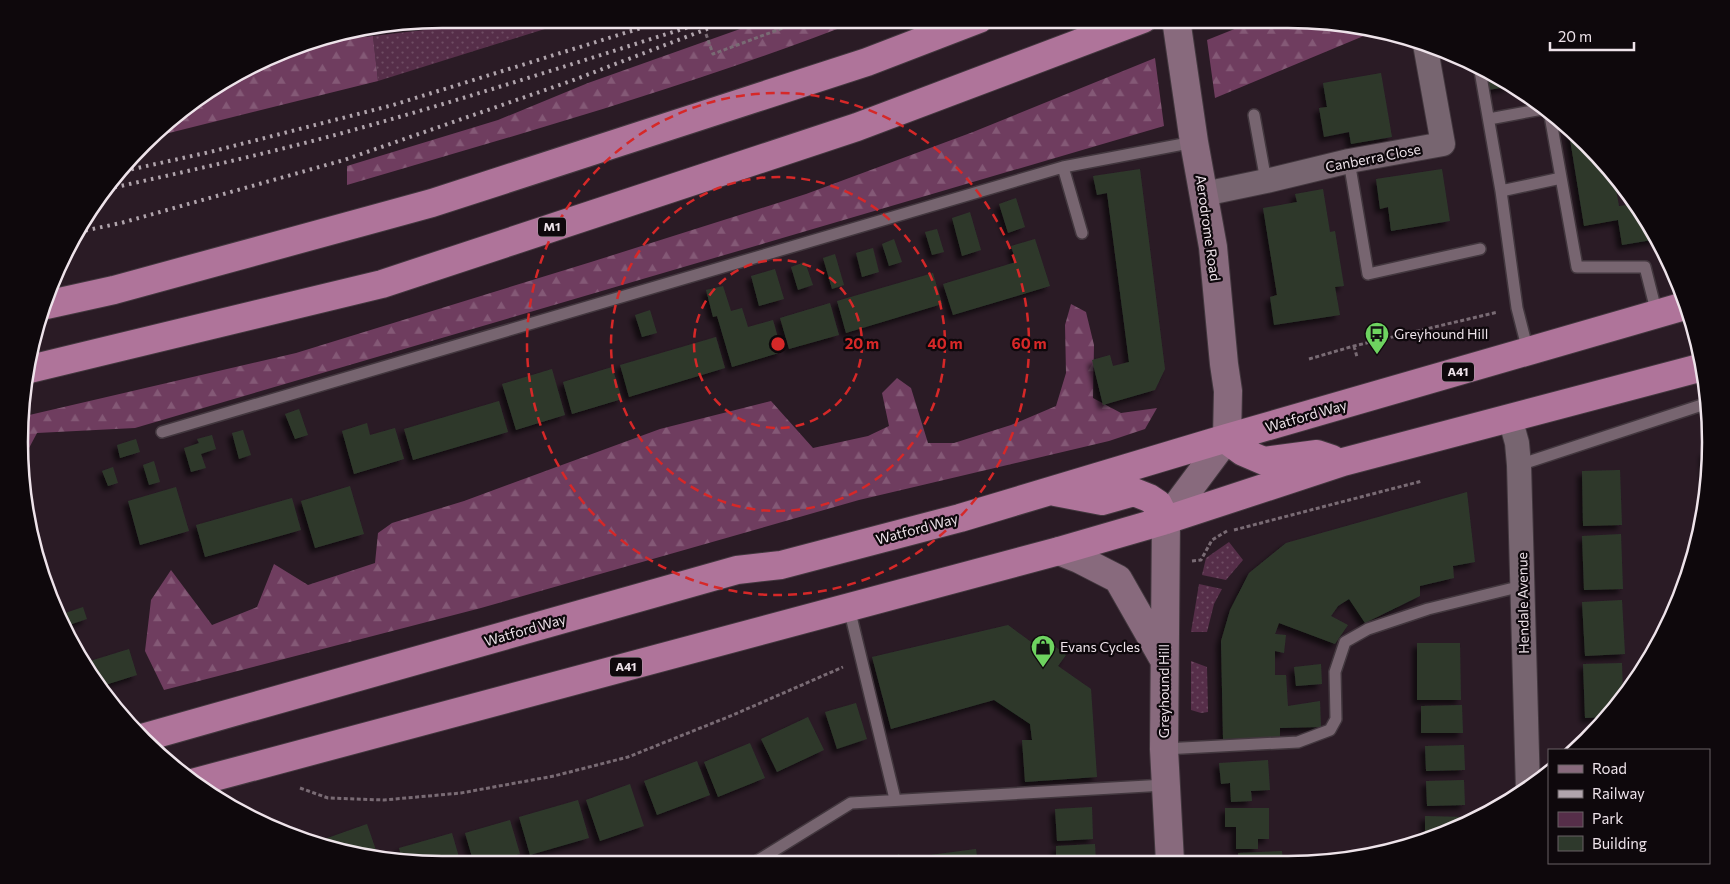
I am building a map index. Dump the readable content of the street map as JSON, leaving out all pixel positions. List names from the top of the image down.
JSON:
{
  "streets": {
    "highway": ["M1", "A41", "Watford Way"],
    "street": [
      "Canberra Close",
      "Aerodrome Road",
      "Hendale Avenue",
      "Greyhound Hill"
    ]
  },
  "crossings": [
    ["Canberra Close", "Aerodrome Road"],
    ["Aerodrome Road", "Watford Way"],
    ["A41", "Watford Way"],
    ["A41", "Hendale Avenue"],
    ["A41", "Greyhound Hill"]
  ],
  "places": {
    "bus stop": ["Greyhound Hill"],
    "shop": ["Evans Cycles"]
  },
  "legend": [
    "Road",
    "Railway",
    "Park",
    "Building"
  ],
  "scale_bar": "20 m",
  "rings": ["20 m", "40 m", "60 m"]
}
